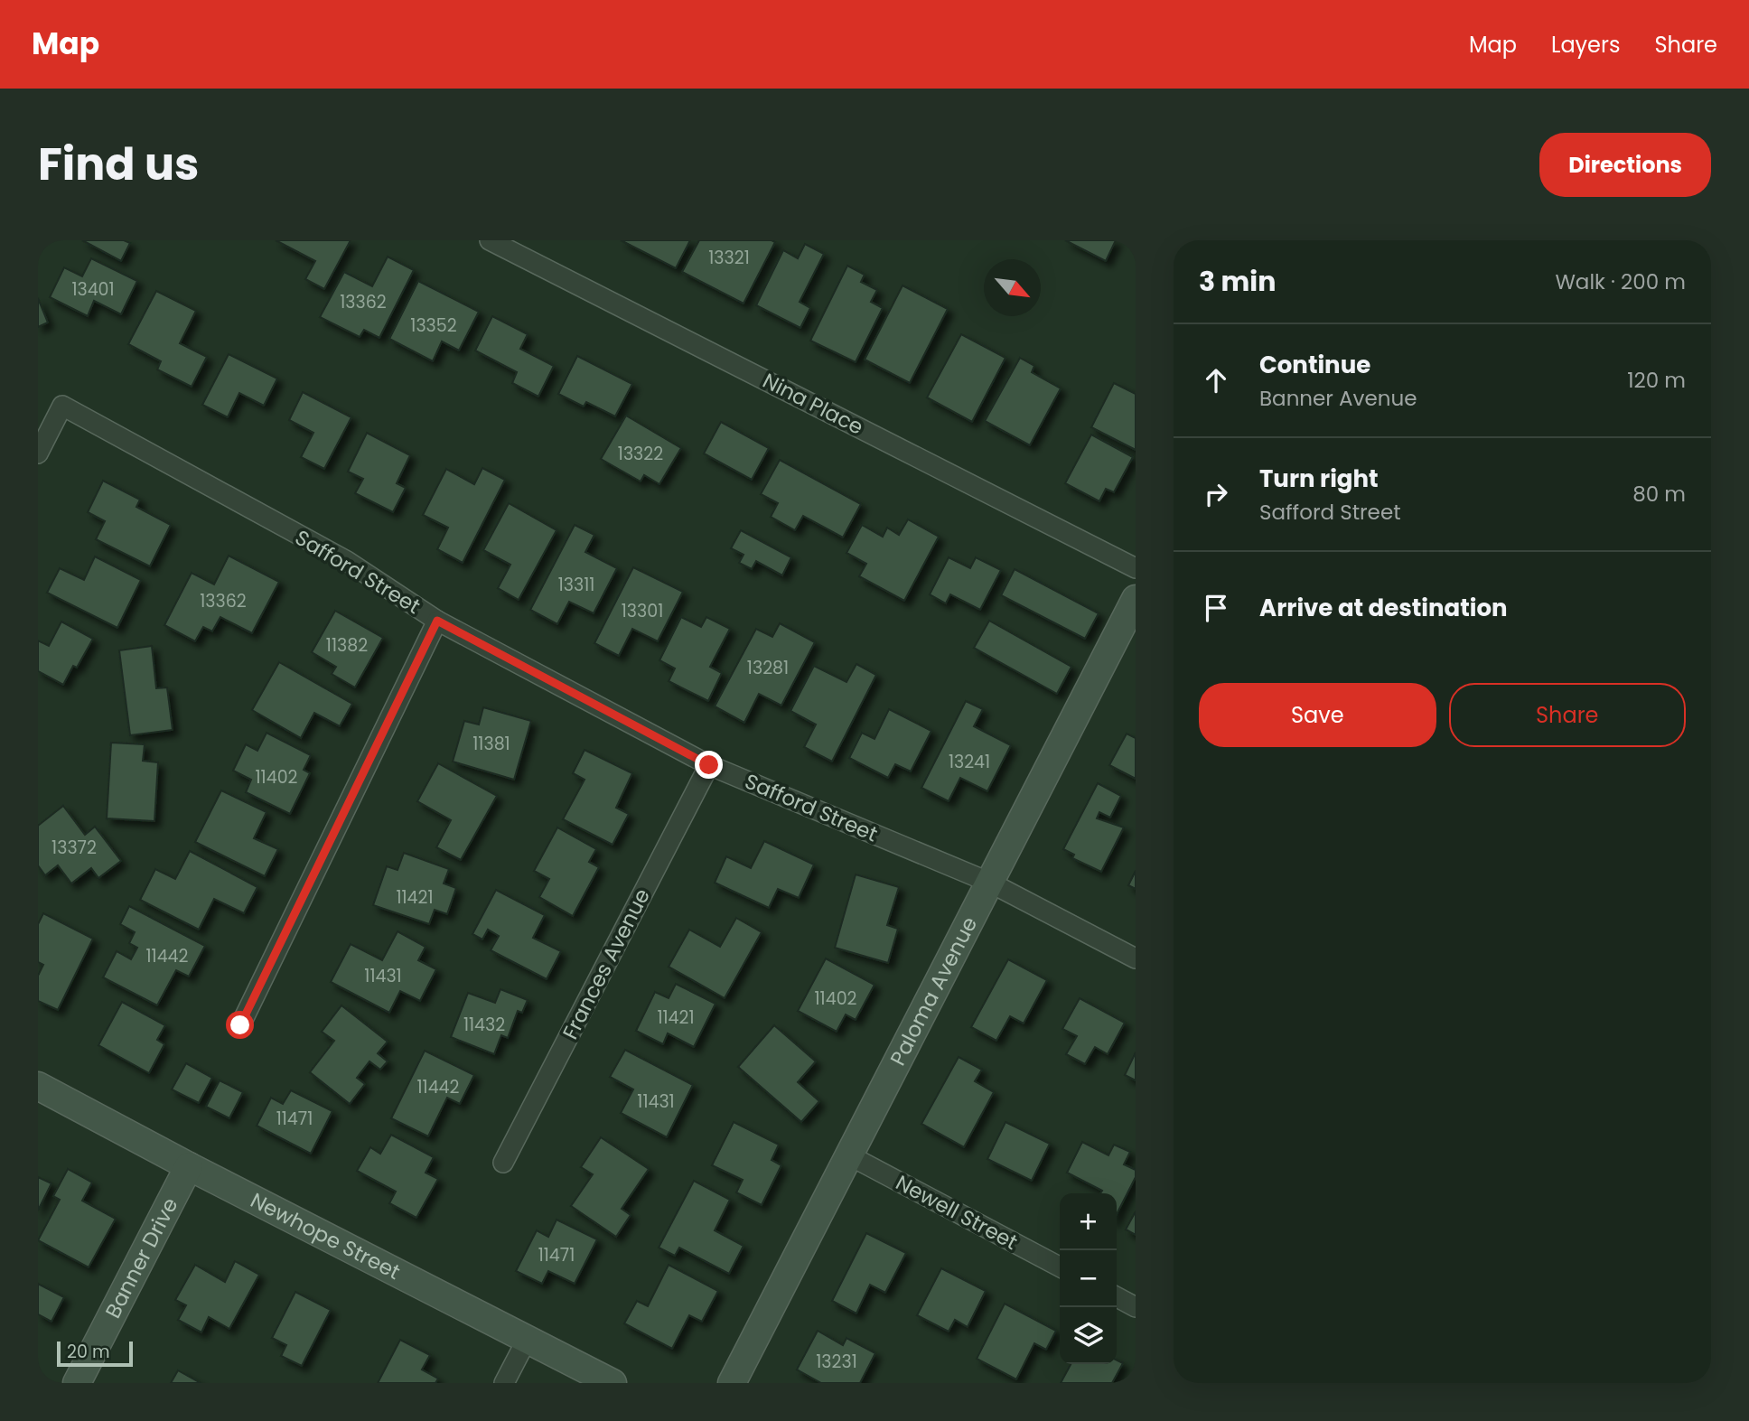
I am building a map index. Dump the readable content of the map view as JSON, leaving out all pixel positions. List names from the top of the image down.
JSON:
{
  "streets": {
    "street": [
      "Nina Place",
      "Safford Street",
      "Frances Avenue",
      "Paloma Avenue",
      "Newell Street",
      "Newhope Street",
      "Banner Drive"
    ]
  },
  "crossings": [
    ["Safford Street", "Frances Avenue"],
    ["Safford Street", "Paloma Avenue"],
    ["Paloma Avenue", "Newell Street"],
    ["Newhope Street", "Banner Drive"]
  ],
  "house_numbers": [
    "13321",
    "13401",
    "13362",
    "13352",
    "13322",
    "13311",
    "13362",
    "13301",
    "11382",
    "13281",
    "11381",
    "13241",
    "11402",
    "13372",
    "11421",
    "11442",
    "11431",
    "11402",
    "11421",
    "11432",
    "11442",
    "11431",
    "11471",
    "11471",
    "13231"
  ],
  "scale_bar": "20 m",
  "north": "bottom right",
  "page": {
    "header": "Map",
    "nav": ["Map", "Layers", "Share"],
    "title": "Find us",
    "buttons": [
      "Directions",
      ["Save", "Share"]
    ],
    "heading": ["3 min", "Walk · 200 m"],
    "list": [
      ["Continue", "Banner Avenue", "120 m"],
      ["Turn right", "Safford Street", "80 m"],
      "Arrive at destination"
    ],
    "map_buttons": ["+", "−"],
    "scale": "20 m"
  }
}
